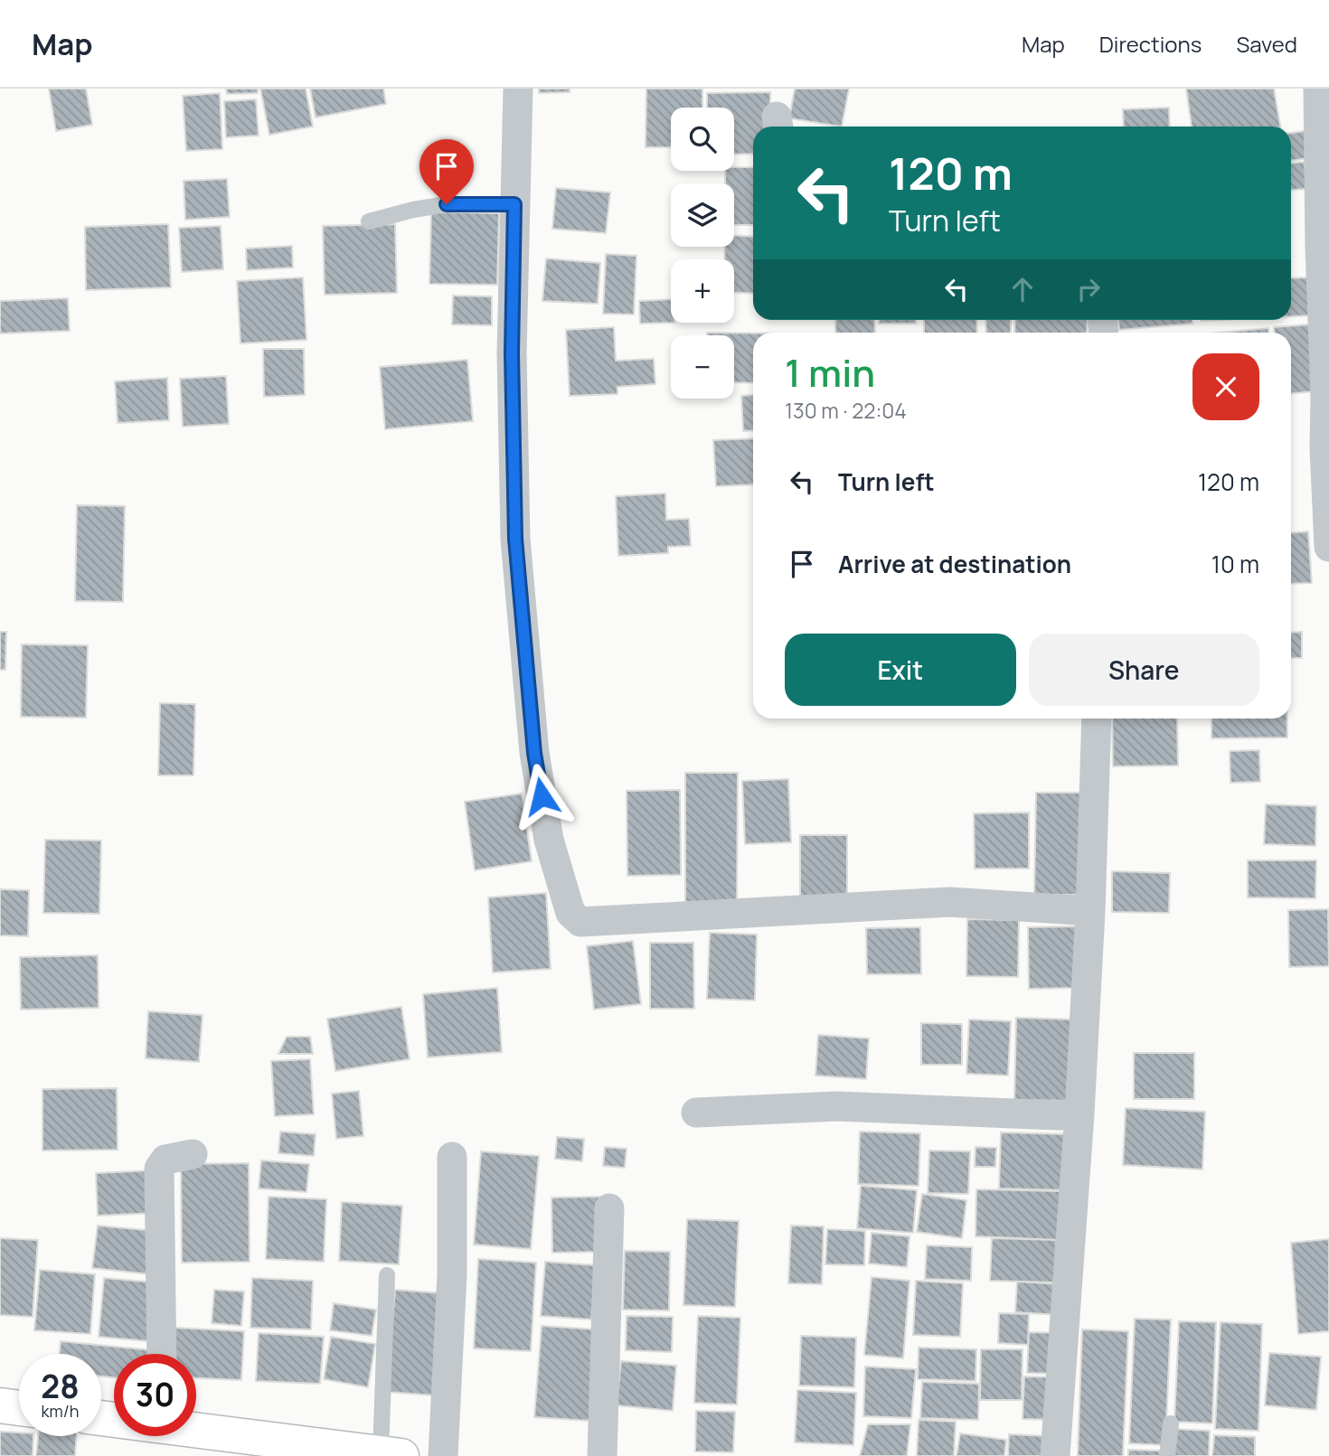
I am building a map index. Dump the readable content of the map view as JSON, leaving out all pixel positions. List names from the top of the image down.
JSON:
{
  "page": {
    "header": "Map",
    "nav": ["Map", "Directions", "Saved"],
    "map_buttons": ["+", "−"],
    "turn": ["120 m", "Turn left"],
    "heading": ["1 min", "130 m · 22:04"],
    "list": [
      {
        "name": "Turn left",
        "value": "120 m"
      },
      {
        "name": "Arrive at destination",
        "value": "10 m"
      }
    ],
    "buttons": ["Exit", "Share"],
    "speed": "28 km/h",
    "limit": "30"
  }
}
